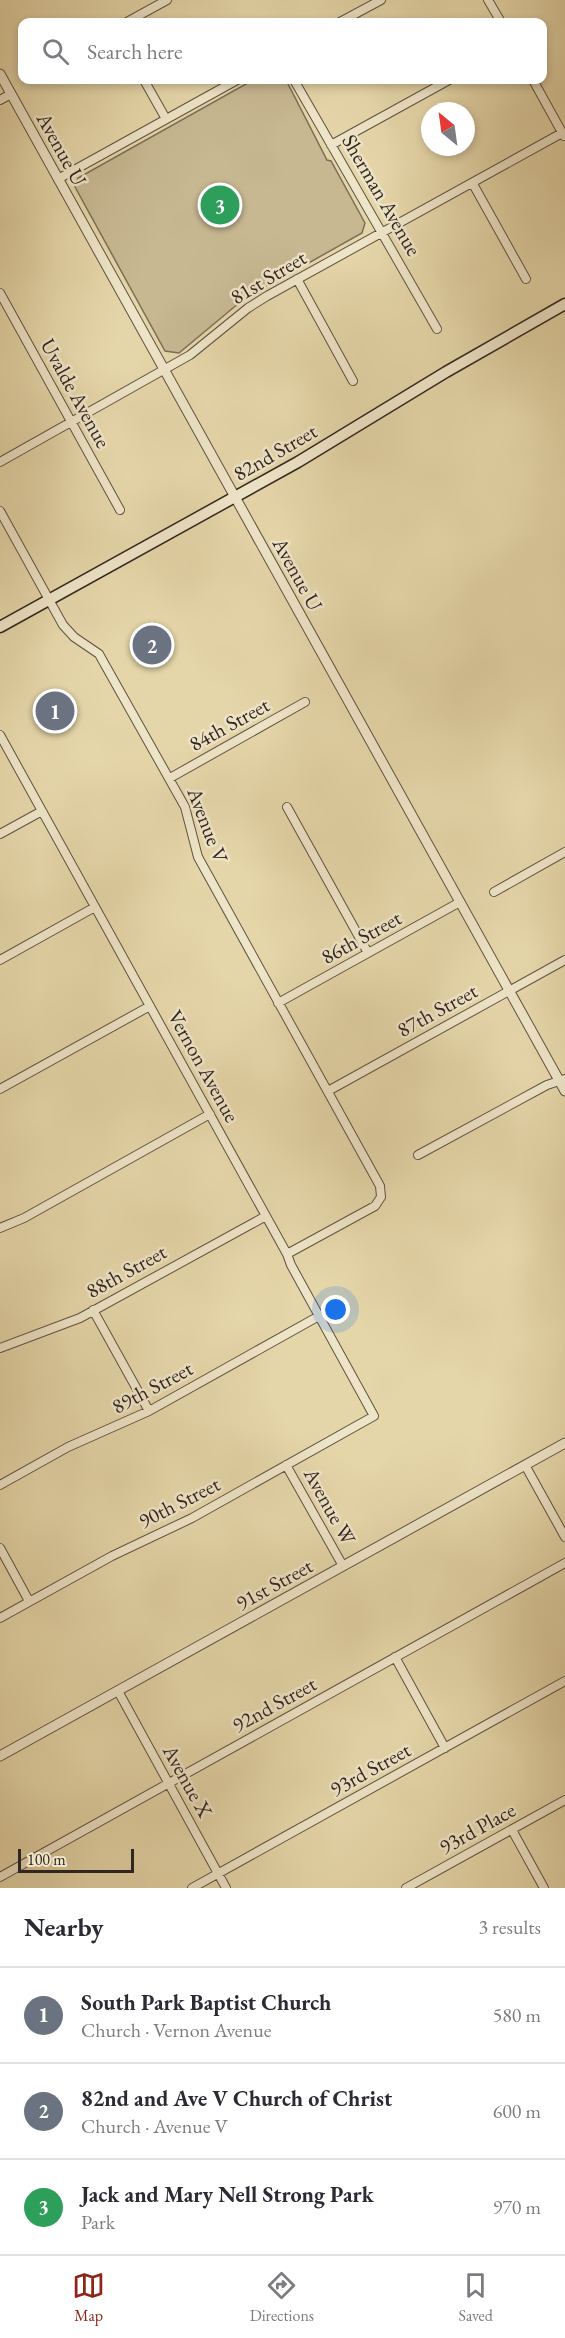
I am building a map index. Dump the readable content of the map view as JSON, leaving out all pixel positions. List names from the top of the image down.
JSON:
{
  "streets": {
    "main road": ["82nd Street"],
    "street": [
      "Avenue U",
      "Sherman Avenue",
      "81st Street",
      "Uvalde Avenue",
      "84th Street",
      "Avenue V",
      "86th Street",
      "87th Street",
      "Vernon Avenue",
      "88th Street",
      "89th Street",
      "90th Street",
      "Avenue W",
      "91st Street",
      "92nd Street",
      "93rd Street",
      "Avenue X",
      "93rd Place"
    ]
  },
  "crossings": [
    ["Avenue U", "81st Street"],
    ["Avenue U", "82nd Street"],
    ["Avenue U", "86th Street"],
    ["Avenue U", "87th Street"],
    ["Sherman Avenue", "81st Street"],
    ["81st Street", "Uvalde Avenue"],
    ["82nd Street", "Avenue V"],
    ["84th Street", "Avenue V"],
    ["Avenue V", "86th Street"],
    ["Avenue V", "87th Street"],
    ["Avenue V", "Vernon Avenue"],
    ["Vernon Avenue", "88th Street"],
    ["Vernon Avenue", "89th Street"],
    ["Vernon Avenue", "90th Street"],
    ["90th Street", "Avenue W"],
    ["Avenue W", "91st Street"],
    ["91st Street", "Avenue X"],
    ["92nd Street", "Avenue X"],
    ["93rd Street", "Avenue X"]
  ],
  "scale_bar": "100 m",
  "north": "top left",
  "page": {
    "search": "Search here",
    "pins": ["3", "2", "1"],
    "scale": "100 m",
    "heading": ["Nearby", "3 results"],
    "list": [
      {
        "mark": "1",
        "name": "South Park Baptist Church",
        "note": "Church · Vernon Avenue",
        "value": "580 m"
      },
      {
        "mark": "2",
        "name": "82nd and Ave V Church of Christ",
        "note": "Church · Avenue V",
        "value": "600 m"
      },
      {
        "mark": "3",
        "name": "Jack and Mary Nell Strong Park",
        "note": "Park",
        "value": "970 m"
      }
    ],
    "nav": ["Map", "Directions", "Saved"]
  }
}
